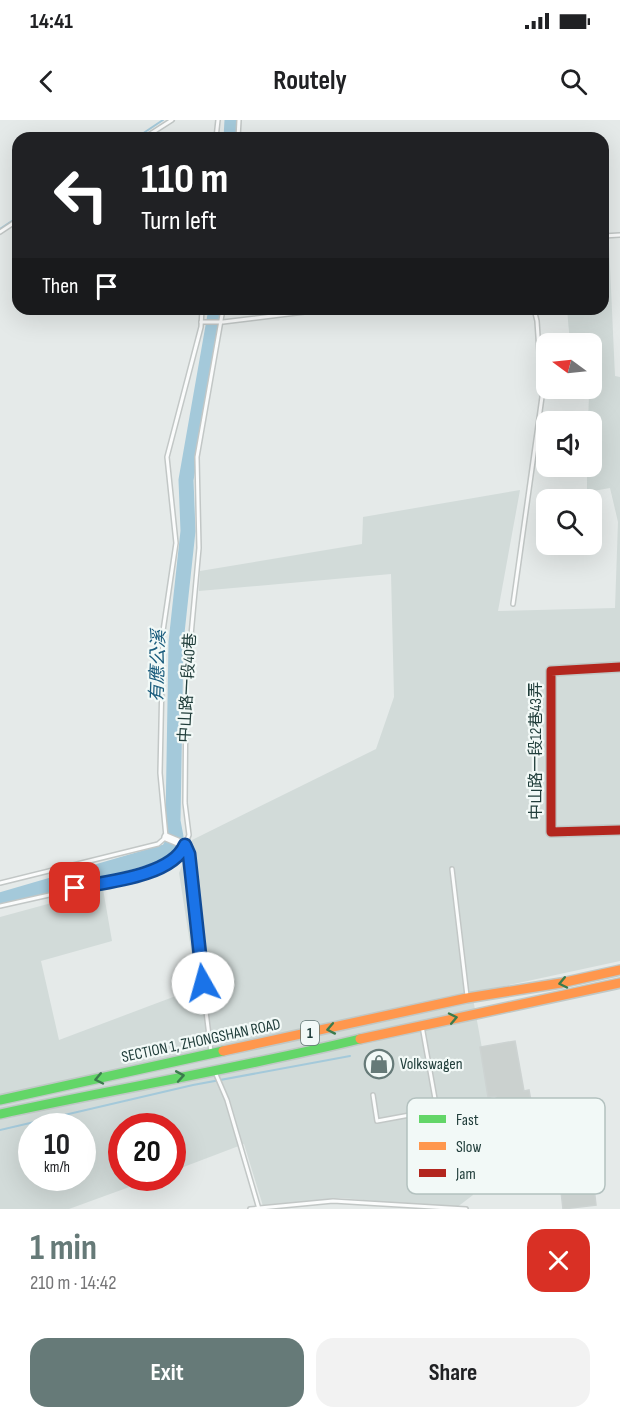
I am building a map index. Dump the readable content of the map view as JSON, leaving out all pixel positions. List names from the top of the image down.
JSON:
{
  "streets": {
    "main road": ["中山路一段12巷43弄", "1", "SECTION 1, ZHONGSHAN ROAD"],
    "lane": ["中山路一段40巷"]
  },
  "crossings": [
    ["中山路一段40巷", "SECTION 1, ZHONGSHAN ROAD"]
  ],
  "water": ["有應公溪"],
  "places": {
    "shop": ["Volkswagen"]
  },
  "legend": ["Fast", "Slow", "Jam"],
  "north": "left",
  "page": {
    "status": "14:41",
    "header": "Routely",
    "turn": ["110 m", "Turn left"],
    "then": "Then",
    "speed": "10 km/h",
    "limit": "20",
    "heading": ["1 min", "210 m · 14:42"],
    "buttons": ["Exit", "Share"]
  }
}
